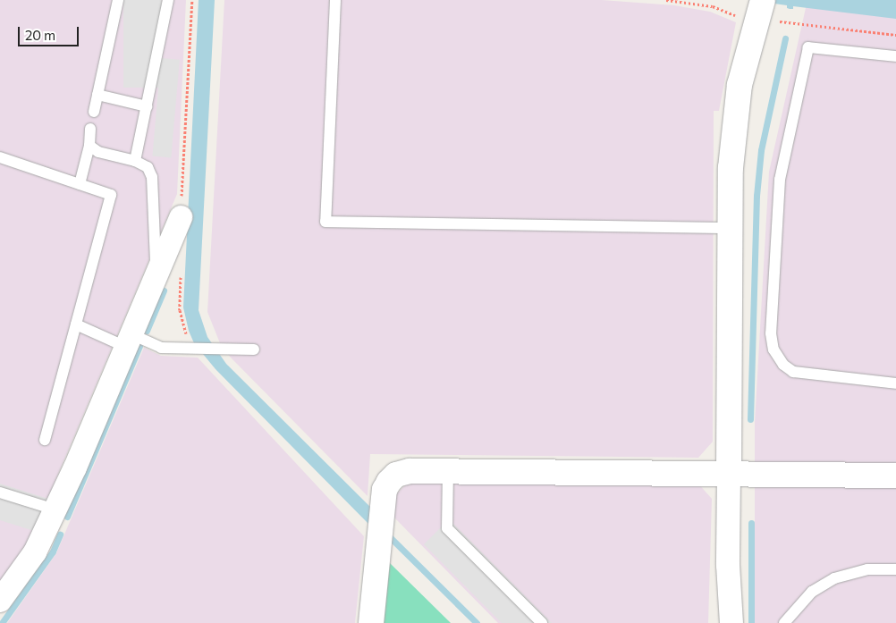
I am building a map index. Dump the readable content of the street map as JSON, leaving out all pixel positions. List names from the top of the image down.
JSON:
{
  "scale_bar": "20 m"
}
